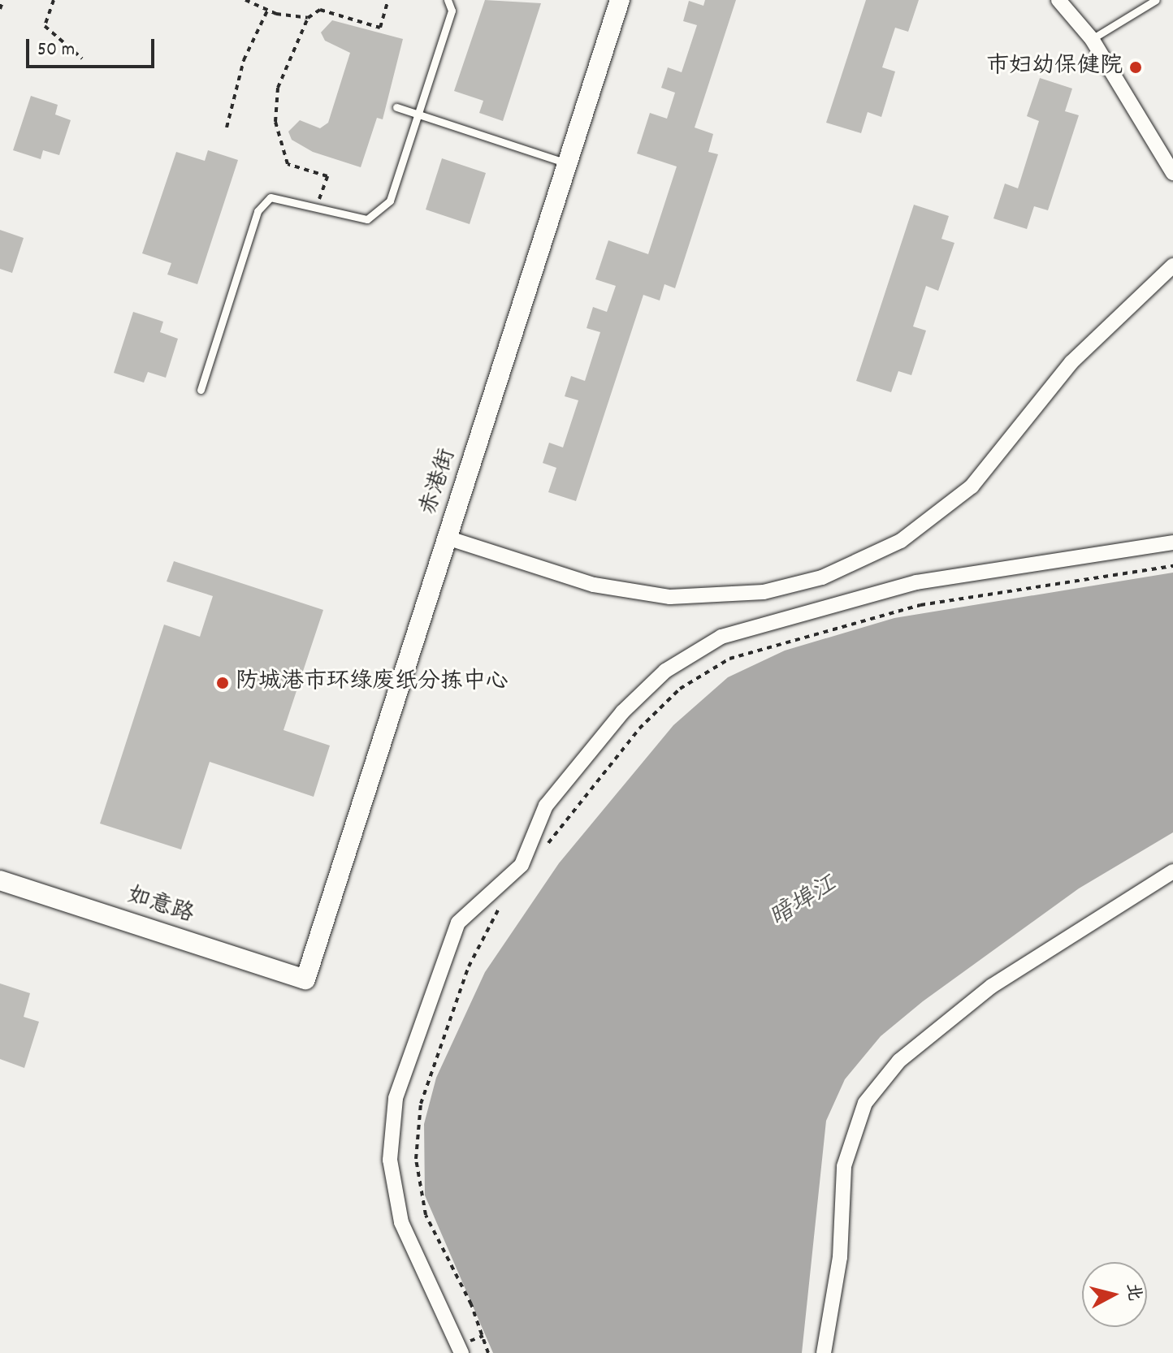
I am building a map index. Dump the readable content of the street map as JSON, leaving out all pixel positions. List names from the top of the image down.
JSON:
{
  "streets": {
    "street": ["赤港街", "如意路"]
  },
  "crossings": [
    ["赤港街", "如意路"]
  ],
  "water": ["暗埠江"],
  "places": ["巿妇幼保健院", "防城港市环绿废纸分拣中心"],
  "scale_bar": "50 m",
  "north": "right"
}
